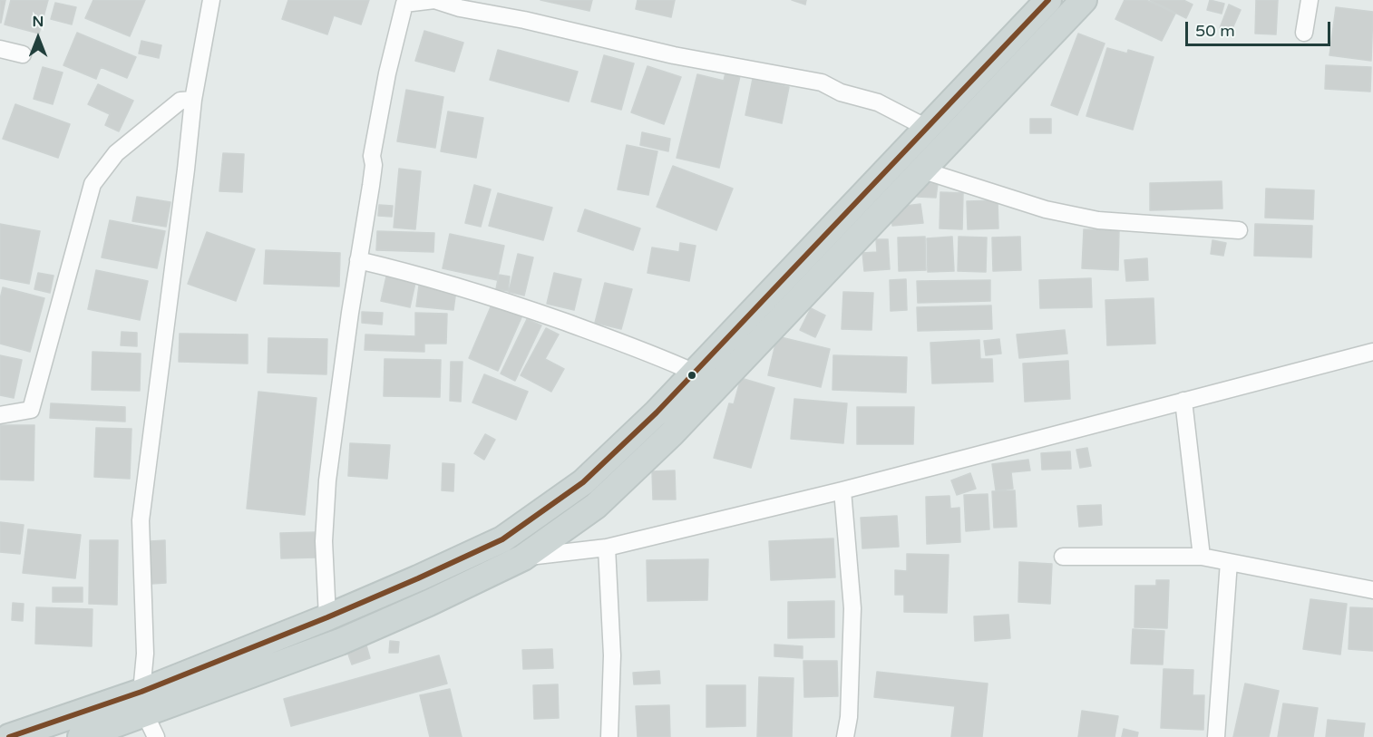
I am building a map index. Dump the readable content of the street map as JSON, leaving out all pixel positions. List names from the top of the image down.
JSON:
{
  "scale_bar": "50 m",
  "north": "top"
}
